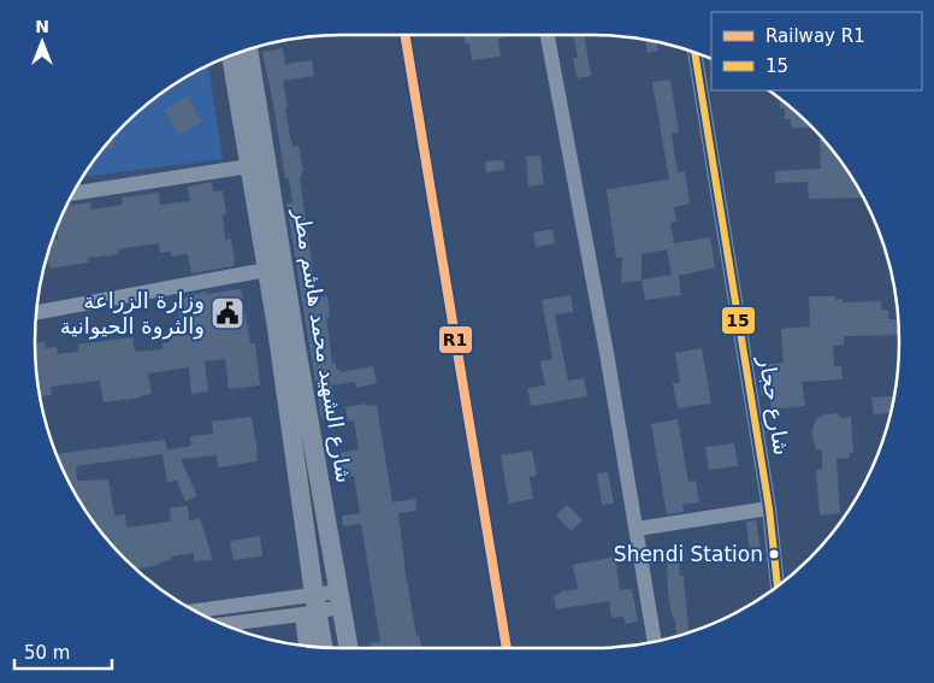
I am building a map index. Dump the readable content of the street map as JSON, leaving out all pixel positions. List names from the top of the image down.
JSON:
{
  "streets": {
    "main road": ["شارع الشهيد محمد هاشم مطر"],
    "street": ["شارع حجار"]
  },
  "places": {
    "public building": ["وزارة الزراعة والثروة الحيوانية"],
    "other": ["Shendi Station"]
  },
  "lines": ["rail line R1", "transit line 15"],
  "legend": ["Railway R1", "15"],
  "scale_bar": "50 m",
  "north": "top"
}
